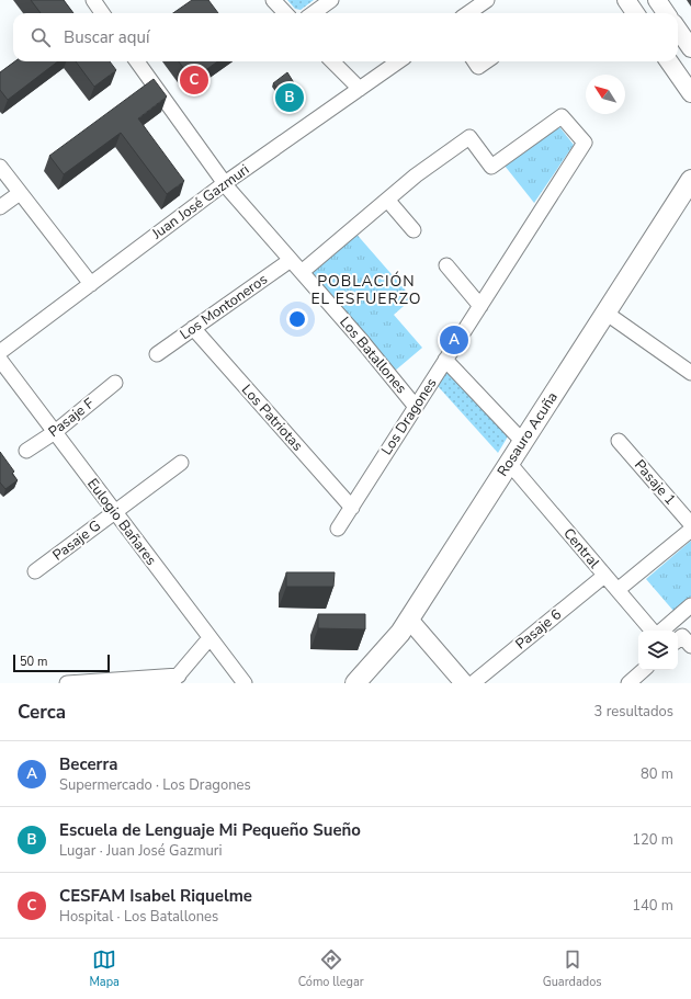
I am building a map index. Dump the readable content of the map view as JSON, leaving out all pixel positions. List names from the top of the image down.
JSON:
{
  "streets": {
    "main road": ["Rosauro Acuña"],
    "street": [
      "Juan José Gazmuri",
      "Los Montoneros",
      "Los Batallones",
      "Los Dragones",
      "Pasaje F",
      "Los Patriotas",
      "Pasaje 1",
      "Eulogio Bañares",
      "Pasaje G",
      "Central",
      "Pasaje 6"
    ]
  },
  "crossings": [
    ["Juan José Gazmuri", "Los Batallones"],
    ["Los Montoneros", "Los Batallones"],
    ["Los Montoneros", "Los Patriotas"],
    ["Los Batallones", "Los Dragones"],
    ["Los Dragones", "Los Patriotas"],
    ["Pasaje F", "Eulogio Bañares"],
    ["Rosauro Acuña", "Central"],
    ["Eulogio Bañares", "Pasaje G"],
    ["Central", "Pasaje 6"]
  ],
  "districts": ["POBLACIÓN EL ESFUERZO"],
  "scale_bar": "50 m",
  "north": "top left",
  "page": {
    "search": "Buscar aquí",
    "pins": ["C", "B", "A"],
    "scale": "50 m",
    "heading": ["Cerca", "3 resultados"],
    "list": [
      {
        "mark": "A",
        "name": "Becerra",
        "note": "Supermercado · Los Dragones",
        "value": "80 m"
      },
      {
        "mark": "B",
        "name": "Escuela de Lenguaje Mi Pequeño Sueño",
        "note": "Lugar · Juan José Gazmuri",
        "value": "120 m"
      },
      {
        "mark": "C",
        "name": "CESFAM Isabel Riquelme",
        "note": "Hospital · Los Batallones",
        "value": "140 m"
      }
    ],
    "nav": ["Mapa", "Cómo llegar", "Guardados"]
  }
}
